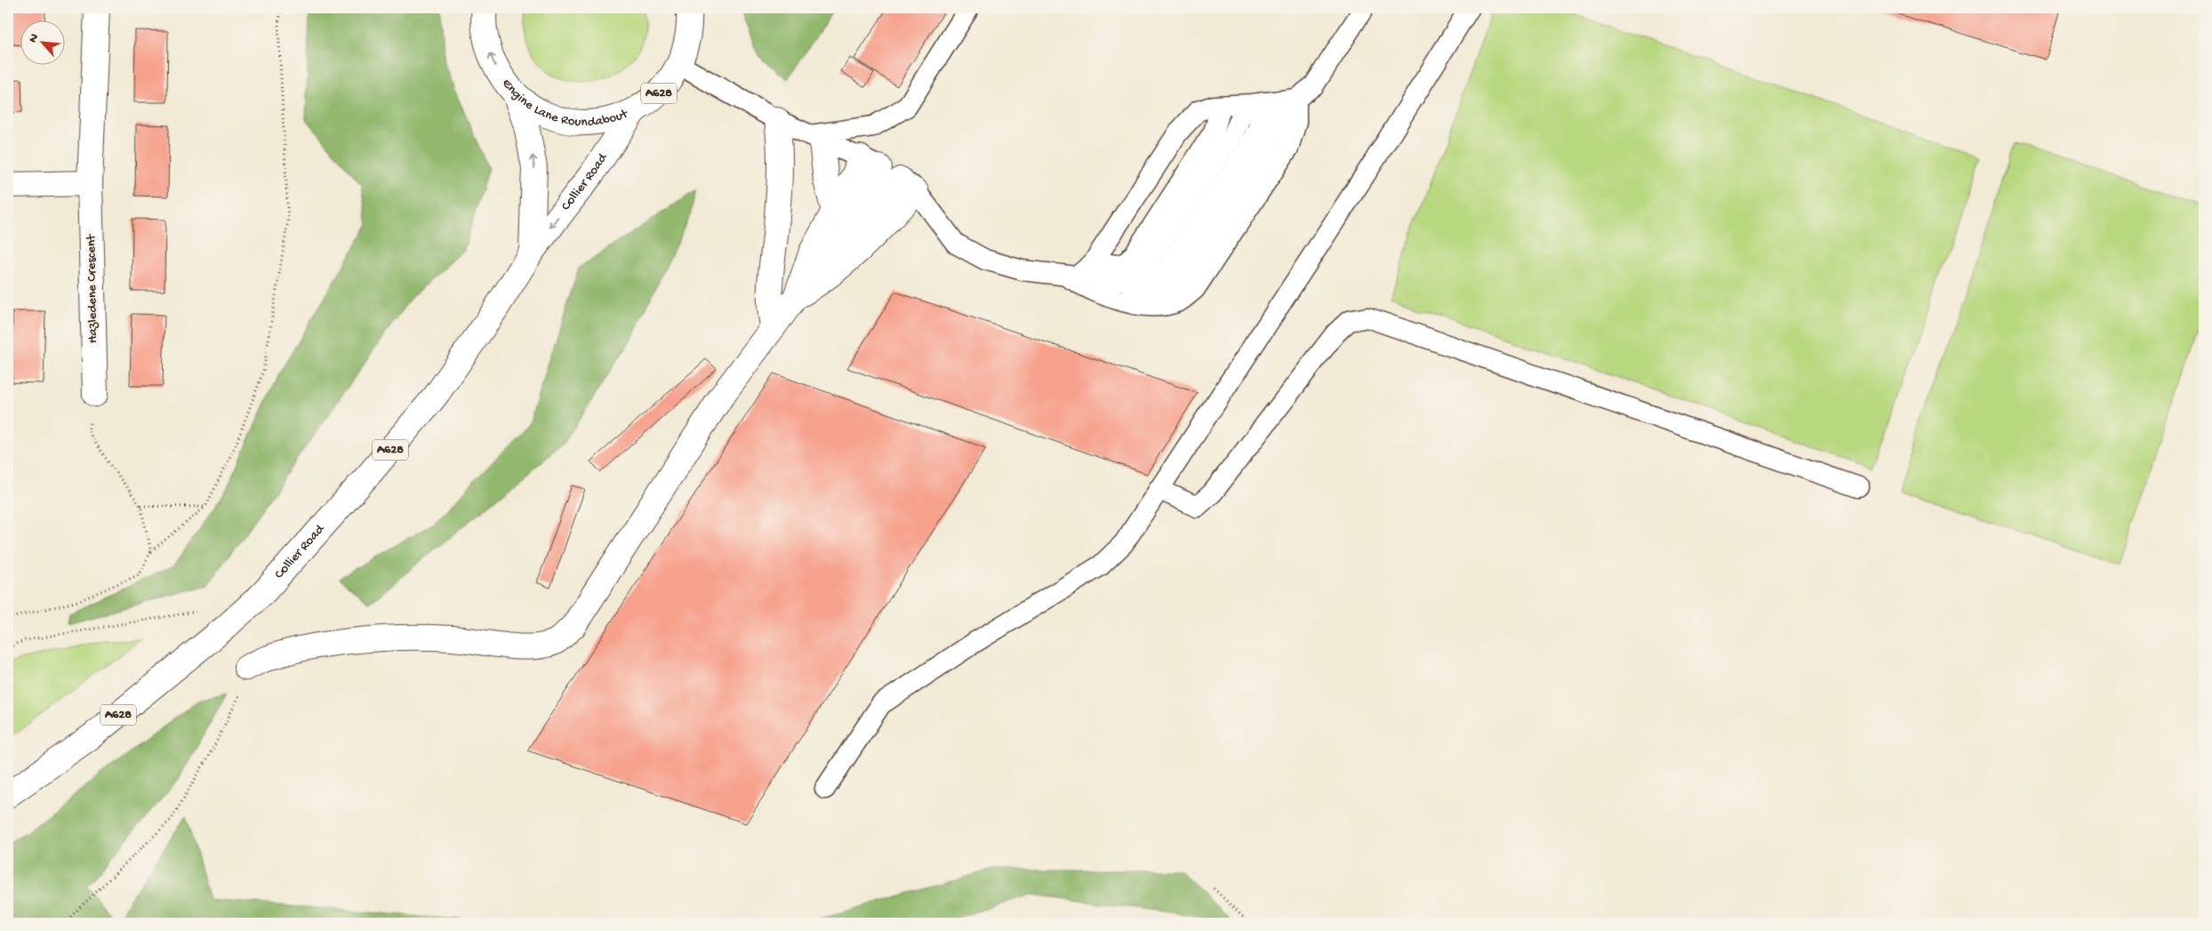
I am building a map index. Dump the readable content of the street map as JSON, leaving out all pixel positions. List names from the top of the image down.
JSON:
{
  "streets": {
    "main road": [
      "A628",
      "Engine Lane Roundabout",
      "Collier Road",
      "Hazledene Crescent"
    ]
  },
  "crossings": [
    ["A628", "Engine Lane Roundabout"],
    ["A628", "Collier Road"],
    ["Engine Lane Roundabout", "Collier Road"]
  ],
  "north": "top left"
}
